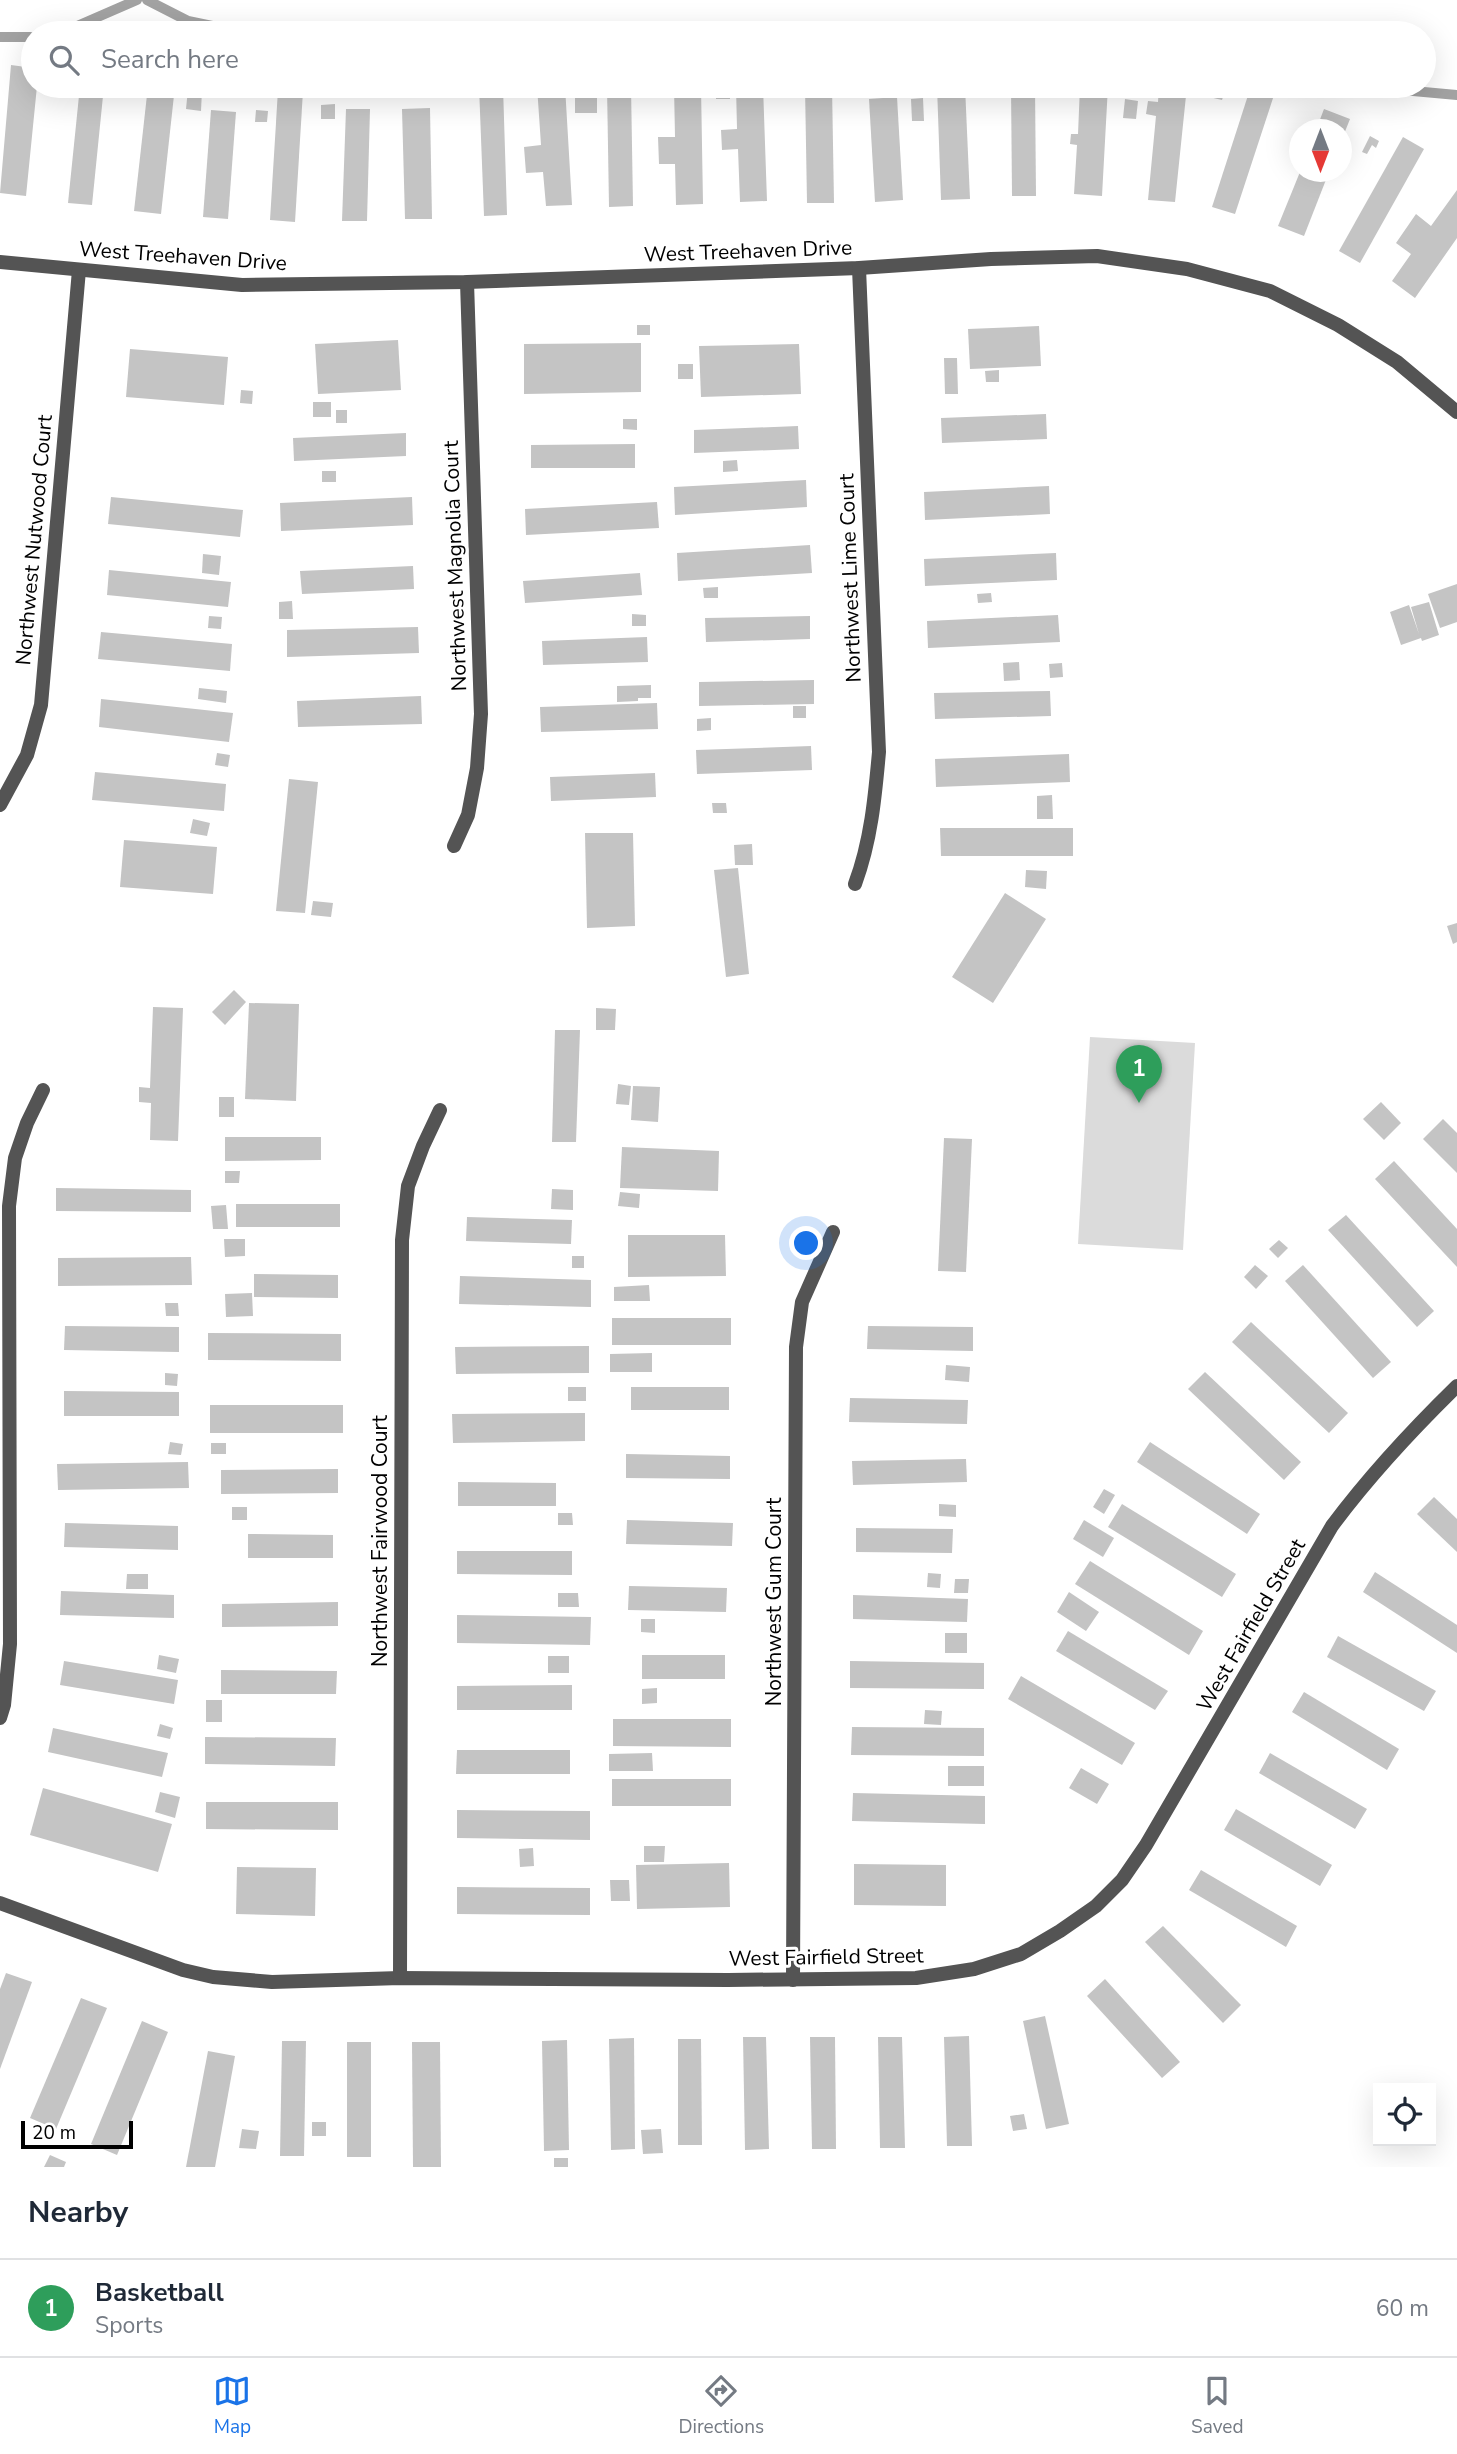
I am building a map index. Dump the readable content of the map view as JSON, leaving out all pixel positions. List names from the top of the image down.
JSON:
{
  "streets": {
    "lane": [
      "West Treehaven Drive",
      "Northwest Nutwood Court",
      "Northwest Magnolia Court",
      "Northwest Lime Court",
      "Northwest Fairwood Court",
      "Northwest Gum Court",
      "West Fairfield Street"
    ]
  },
  "crossings": [
    ["West Treehaven Drive", "Northwest Nutwood Court"],
    ["West Treehaven Drive", "Northwest Magnolia Court"],
    ["West Treehaven Drive", "Northwest Lime Court"],
    ["Northwest Fairwood Court", "West Fairfield Street"],
    ["Northwest Gum Court", "West Fairfield Street"]
  ],
  "scale_bar": "20 m",
  "north": "bottom",
  "page": {
    "search": "Search here",
    "pins": "1",
    "scale": "20 m",
    "heading": "Nearby",
    "list": [
      {
        "mark": "1",
        "name": "Basketball",
        "note": "Sports",
        "value": "60 m"
      }
    ],
    "nav": ["Map", "Directions", "Saved"]
  }
}
